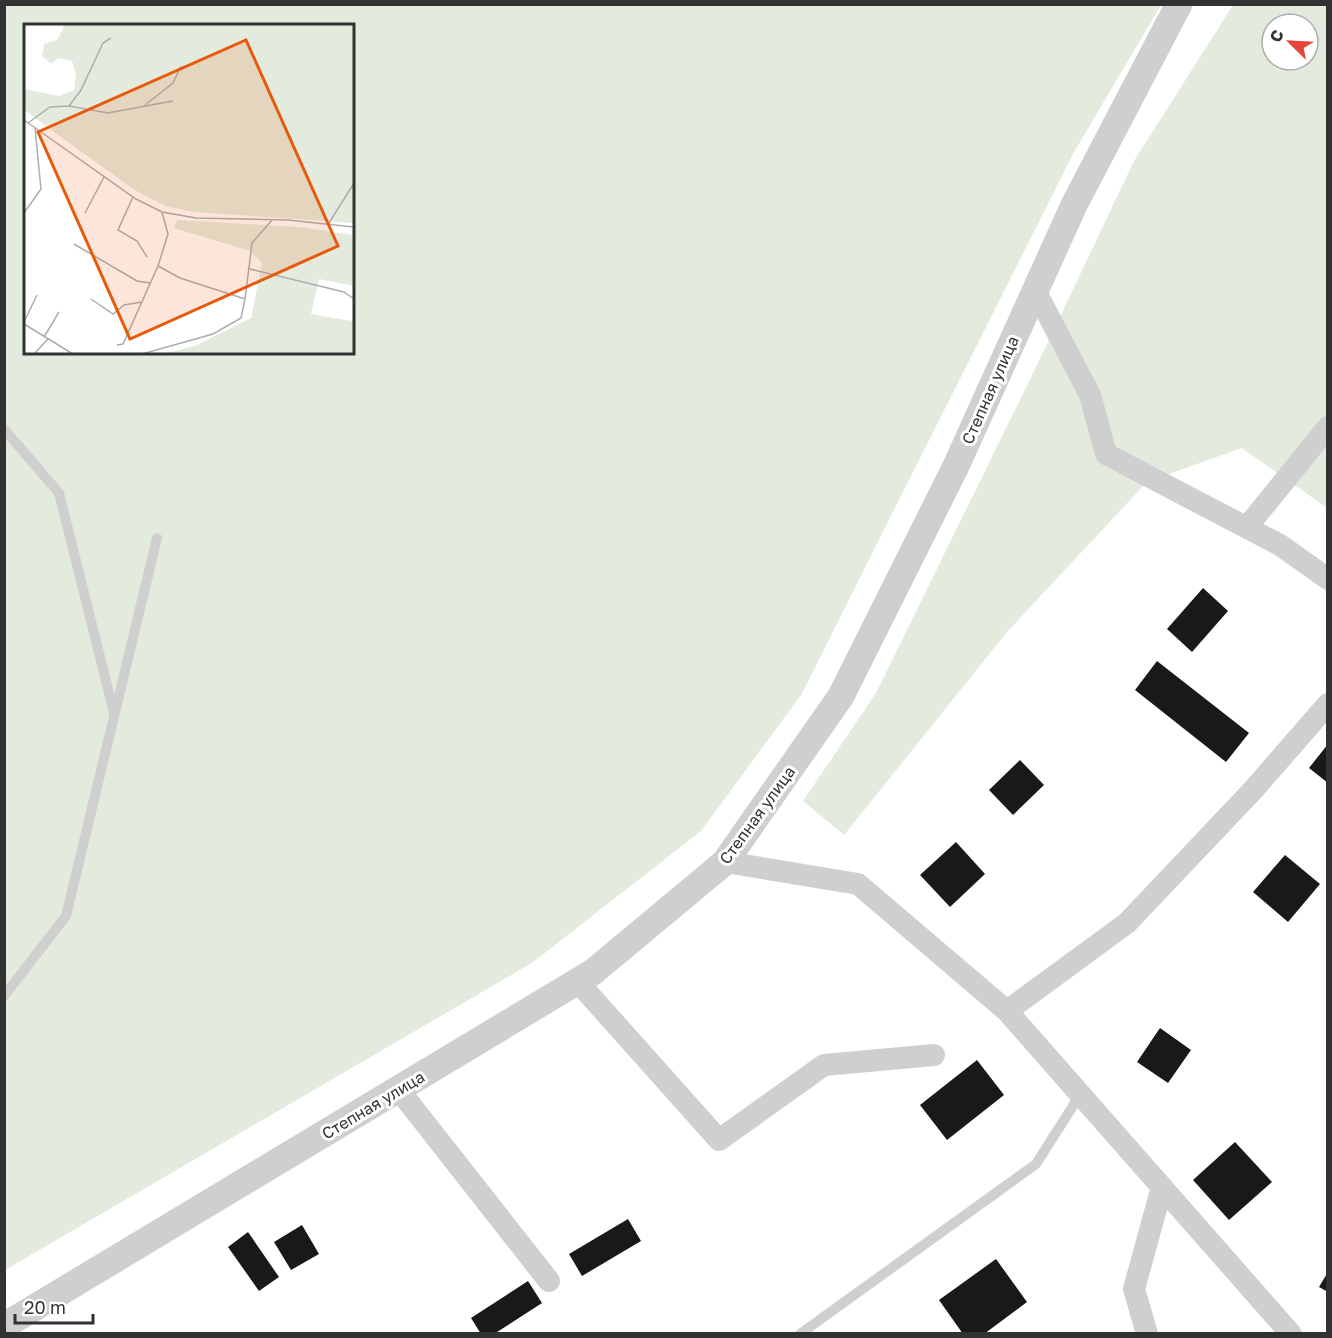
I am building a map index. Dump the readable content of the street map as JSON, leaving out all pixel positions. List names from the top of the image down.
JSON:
{
  "streets": {
    "street": ["Степная улица"]
  },
  "scale_bar": "20 m",
  "north": "top left"
}
